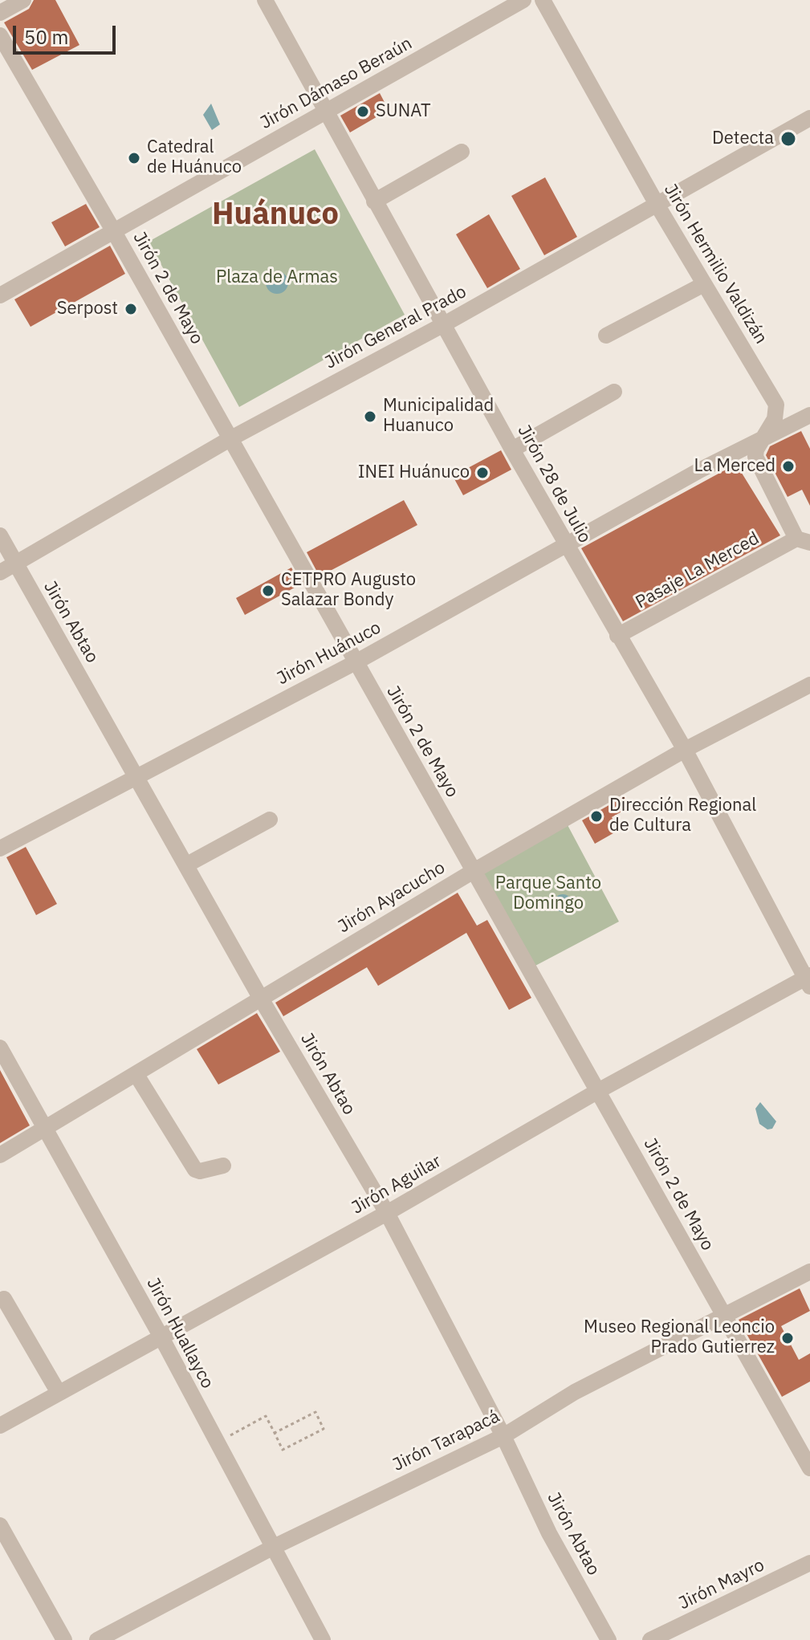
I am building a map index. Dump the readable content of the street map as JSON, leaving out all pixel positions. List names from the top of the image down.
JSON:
{
  "streets": {
    "street": [
      "Jirón Dámaso Beraún",
      "Jirón Hermilio Valdizán",
      "Jirón 2 de Mayo",
      "Jirón General Prado",
      "Jirón 28 de Julio",
      "Pasaje La Merced",
      "Jirón Abtao",
      "Jirón Huánuco",
      "Jirón Ayacucho",
      "Jirón Aguilar",
      "Jirón Huallayco",
      "Jirón Tarapacá",
      "Jirón Mayro"
    ]
  },
  "crossings": [
    ["Jirón Dámaso Beraún", "Jirón 2 de Mayo"],
    ["Jirón Dámaso Beraún", "Jirón 28 de Julio"],
    ["Jirón Hermilio Valdizán", "Jirón General Prado"],
    ["Jirón Hermilio Valdizán", "Pasaje La Merced"],
    ["Jirón Hermilio Valdizán", "Jirón Huánuco"],
    ["Jirón 2 de Mayo", "Jirón General Prado"],
    ["Jirón 2 de Mayo", "Jirón Huánuco"],
    ["Jirón 2 de Mayo", "Jirón Ayacucho"],
    ["Jirón 2 de Mayo", "Jirón Aguilar"],
    ["Jirón 2 de Mayo", "Jirón Tarapacá"],
    ["Jirón General Prado", "Jirón 28 de Julio"],
    ["Jirón General Prado", "Jirón Abtao"],
    ["Jirón 28 de Julio", "Pasaje La Merced"],
    ["Jirón 28 de Julio", "Jirón Huánuco"],
    ["Jirón 28 de Julio", "Jirón Ayacucho"],
    ["Jirón 28 de Julio", "Jirón Aguilar"],
    ["Jirón Abtao", "Jirón Huánuco"],
    ["Jirón Abtao", "Jirón Ayacucho"],
    ["Jirón Abtao", "Jirón Aguilar"],
    ["Jirón Abtao", "Jirón Tarapacá"],
    ["Jirón Ayacucho", "Jirón Huallayco"],
    ["Jirón Aguilar", "Jirón Huallayco"],
    ["Jirón Huallayco", "Jirón Tarapacá"]
  ],
  "districts": ["Huánuco"],
  "parks": ["Plaza de Armas", "Parque Santo Domingo"],
  "places": [
    "SUNAT",
    "Detecta",
    "Catedral de Huánuco",
    "Serpost",
    "Municipalidad Huanuco",
    "La Merced",
    "INEI Huánuco",
    "CETPRO Augusto Salazar Bondy",
    "Dirección Regional de Cultura",
    "Museo Regional Leoncio Prado Gutierrez"
  ],
  "scale_bar": "50 m"
}
